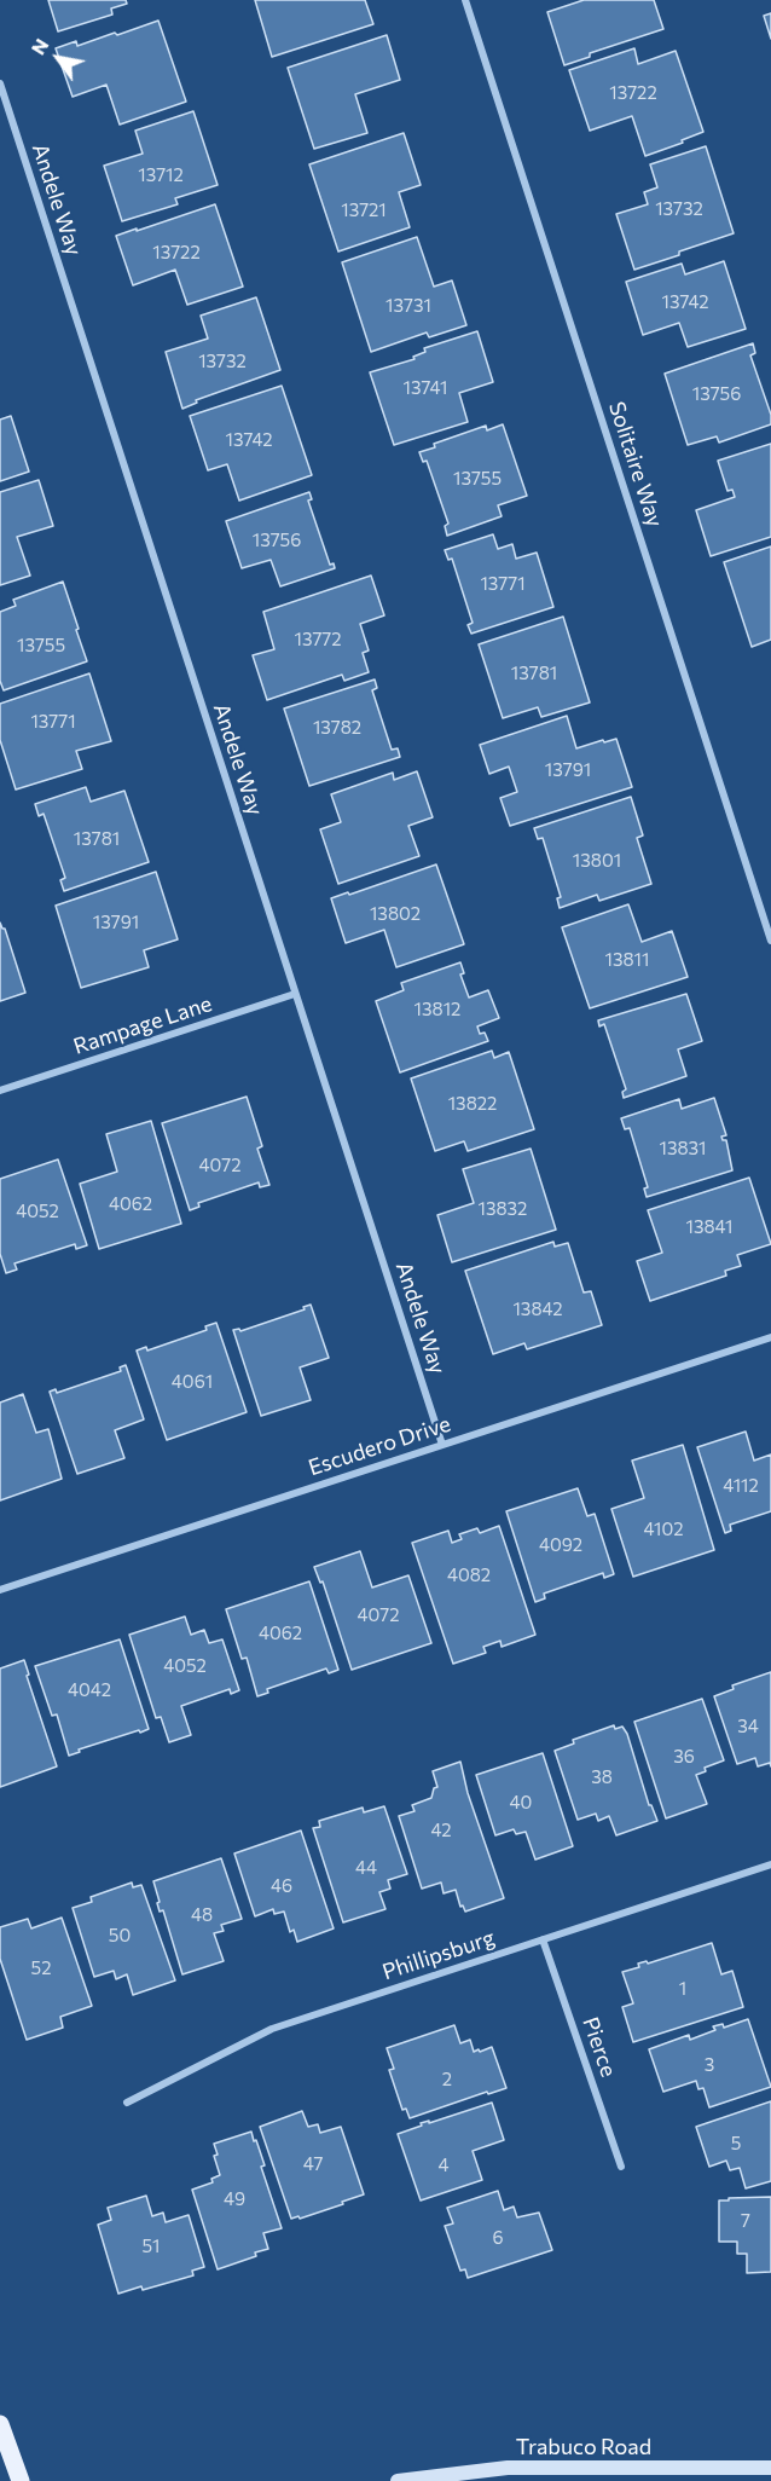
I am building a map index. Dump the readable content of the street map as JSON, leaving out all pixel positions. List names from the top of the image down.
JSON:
{
  "streets": {
    "main road": ["Trabuco Road"],
    "street": [
      "Andele Way",
      "Solitaire Way",
      "Rampage Lane",
      "Escudero Drive",
      "Phillipsburg",
      "Pierce"
    ]
  },
  "crossings": [
    ["Andele Way", "Rampage Lane"],
    ["Andele Way", "Escudero Drive"],
    ["Phillipsburg", "Pierce"]
  ],
  "house_numbers": [
    "13722",
    "13712",
    "13732",
    "13721",
    "13722",
    "13742",
    "13731",
    "13732",
    "13741",
    "13756",
    "13742",
    "13755",
    "13756",
    "13771",
    "13772",
    "13755",
    "13781",
    "13771",
    "13782",
    "13791",
    "13781",
    "13801",
    "13802",
    "13791",
    "13811",
    "13812",
    "13822",
    "13831",
    "4072",
    "4062",
    "13832",
    "4052",
    "13841",
    "13842",
    "4061",
    "4112",
    "4102",
    "4092",
    "4082",
    "4072",
    "4062",
    "4052",
    "4042",
    "34",
    "36",
    "38",
    "40",
    "42",
    "44",
    "46",
    "48",
    "50",
    "52",
    "1",
    "3",
    "2",
    "5",
    "47",
    "4",
    "49",
    "7",
    "6",
    "51"
  ],
  "north": "top left"
}
